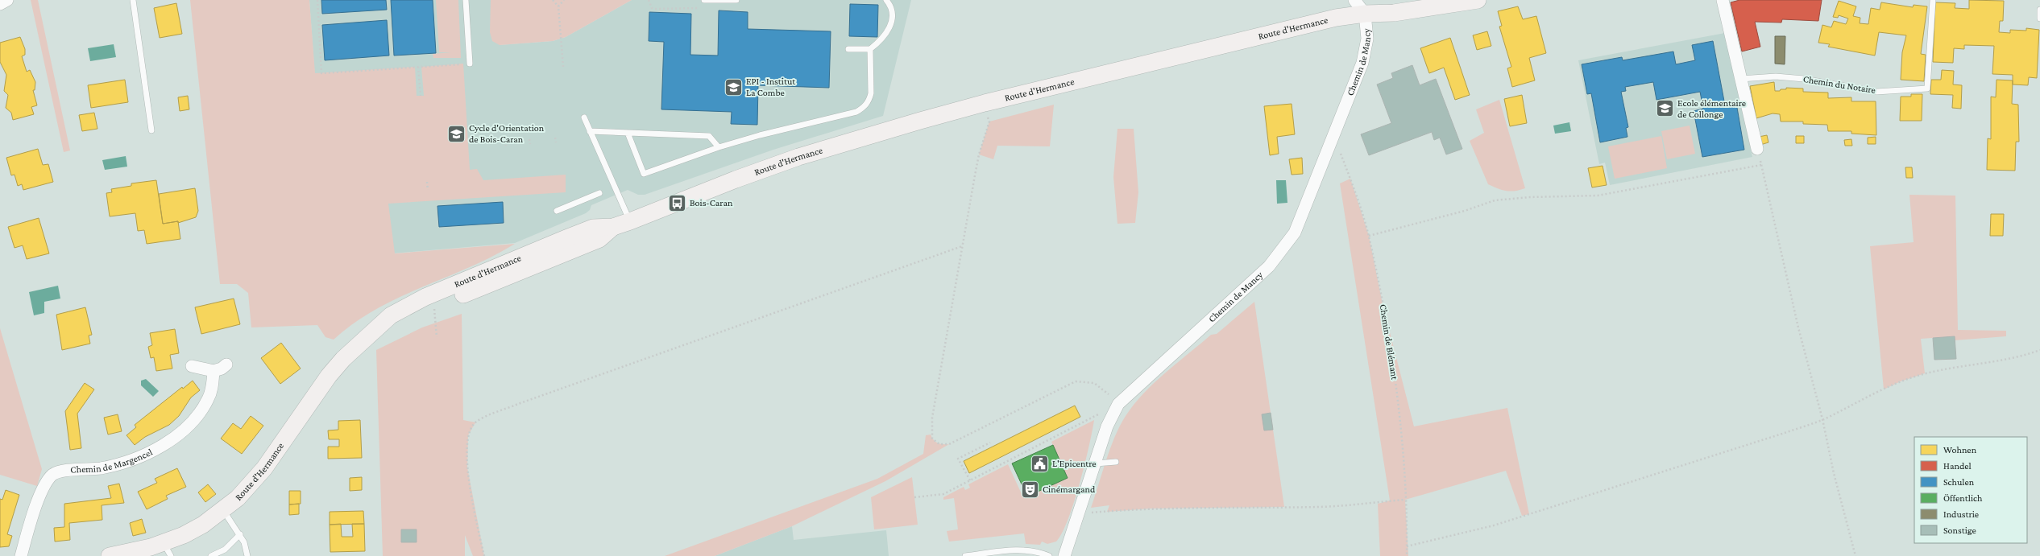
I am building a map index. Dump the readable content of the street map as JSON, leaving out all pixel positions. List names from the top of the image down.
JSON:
{
  "streets": {
    "main road": ["Route d'Hermance"],
    "street": ["Chemin de Mancy", "Chemin de Margencel"],
    "lane": ["Chemin du Notaire"],
    "path": ["Chemin de Blémant"]
  },
  "crossings": [
    ["Route d'Hermance", "Chemin de Mancy"],
    ["Chemin de Mancy", "Chemin de Blémant"]
  ],
  "places": {
    "school or university": ["EPI - Institut La Combe", "Ecole élémentaire de Collonge", "Cycle d'Orientation de Bois-Caran"],
    "bus stop": ["Bois-Caran"],
    "public building": ["L'Epicentre"],
    "theatre": ["Cinémargand"]
  },
  "legend": [
    "Wohnen",
    "Handel",
    "Schulen",
    "Öffentlich",
    "Industrie",
    "Sonstige"
  ]
}
